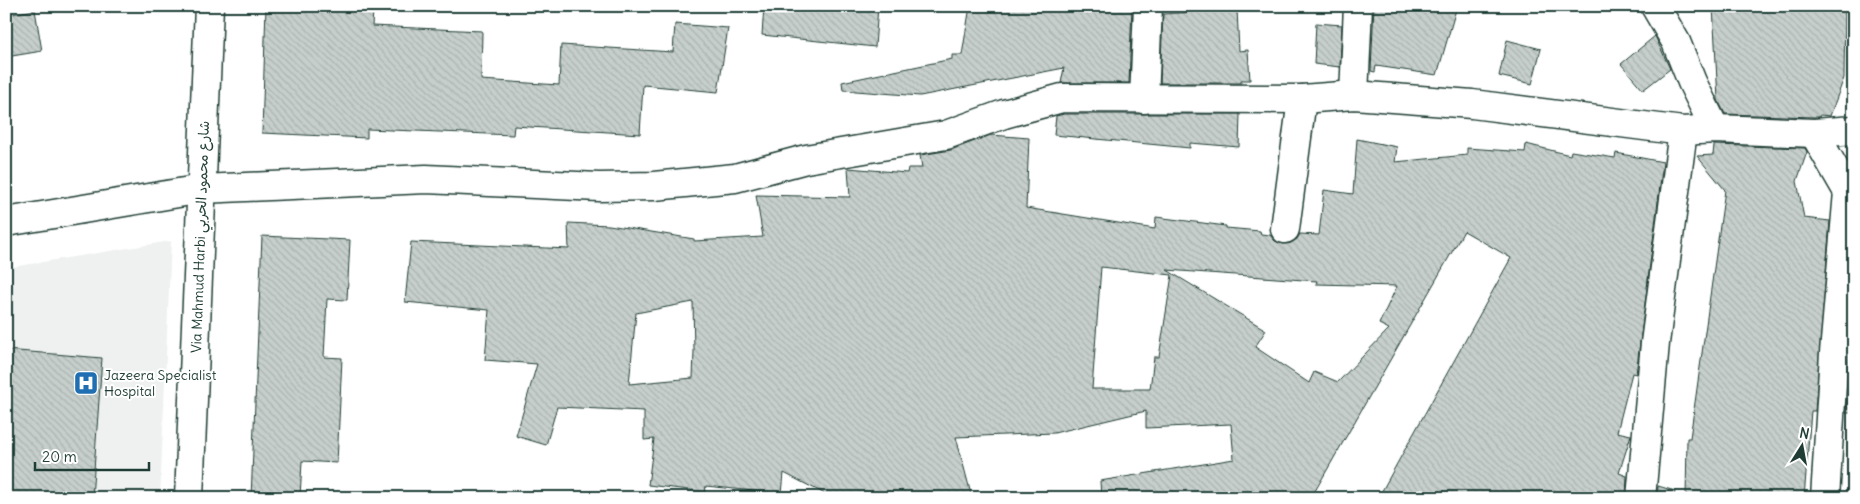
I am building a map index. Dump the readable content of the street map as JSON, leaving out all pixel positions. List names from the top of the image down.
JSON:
{
  "streets": {
    "street": ["Via Mahmud Harbi شارع محمود الحربي"]
  },
  "places": {
    "hospital": ["Jazeera Specialist Hospital"]
  },
  "scale_bar": "20 m",
  "north": "top"
}
